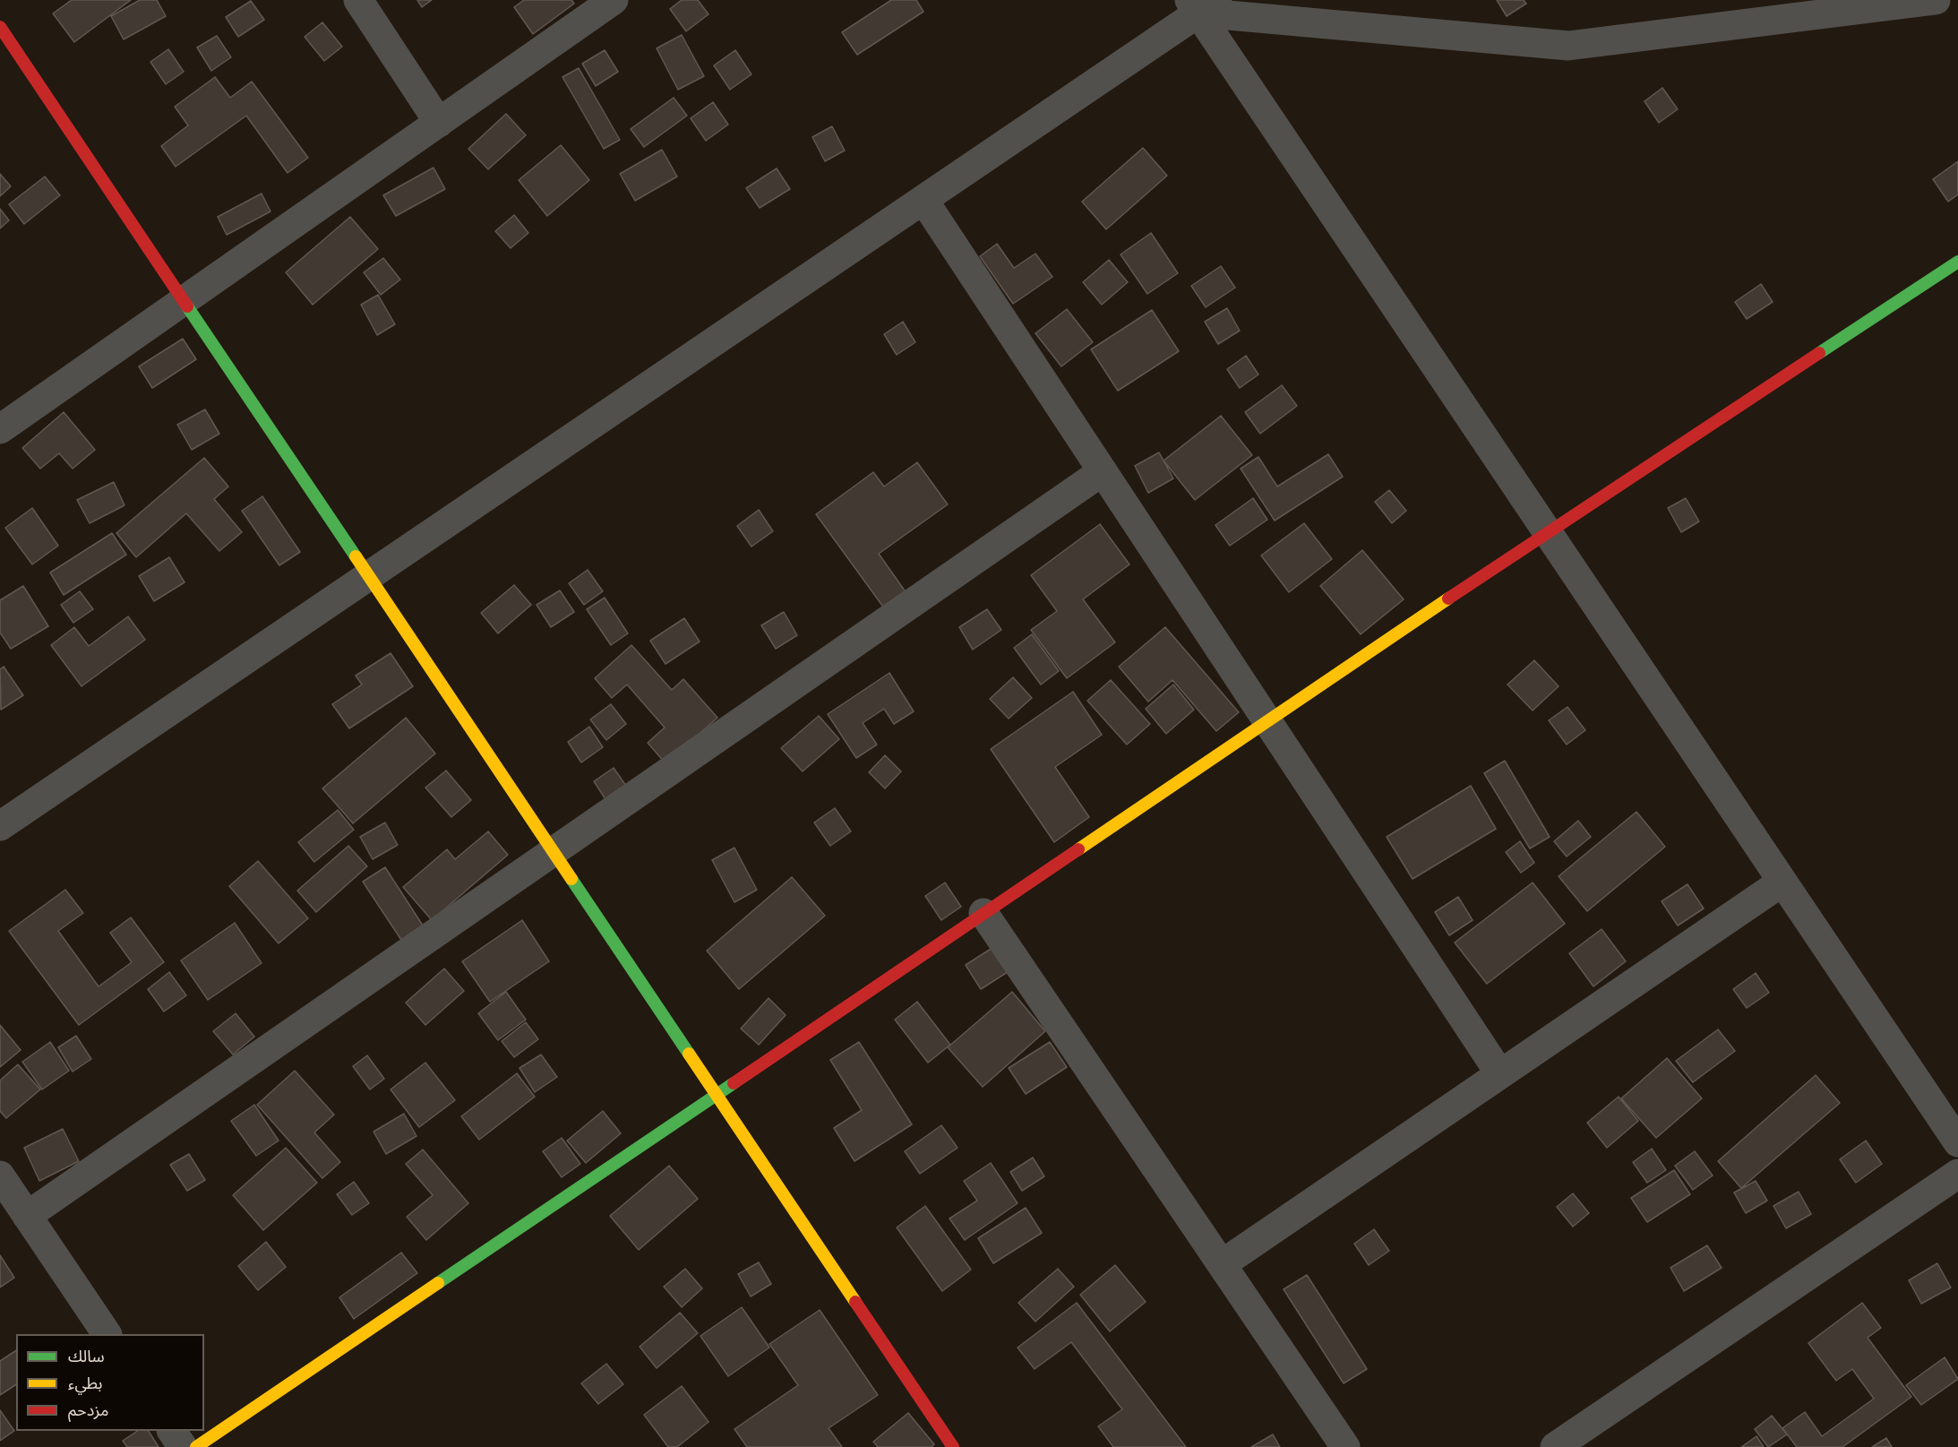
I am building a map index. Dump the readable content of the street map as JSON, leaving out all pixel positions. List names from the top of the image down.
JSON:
{
  "legend": ["سالك", "بطيء", "مزدحم"]
}
